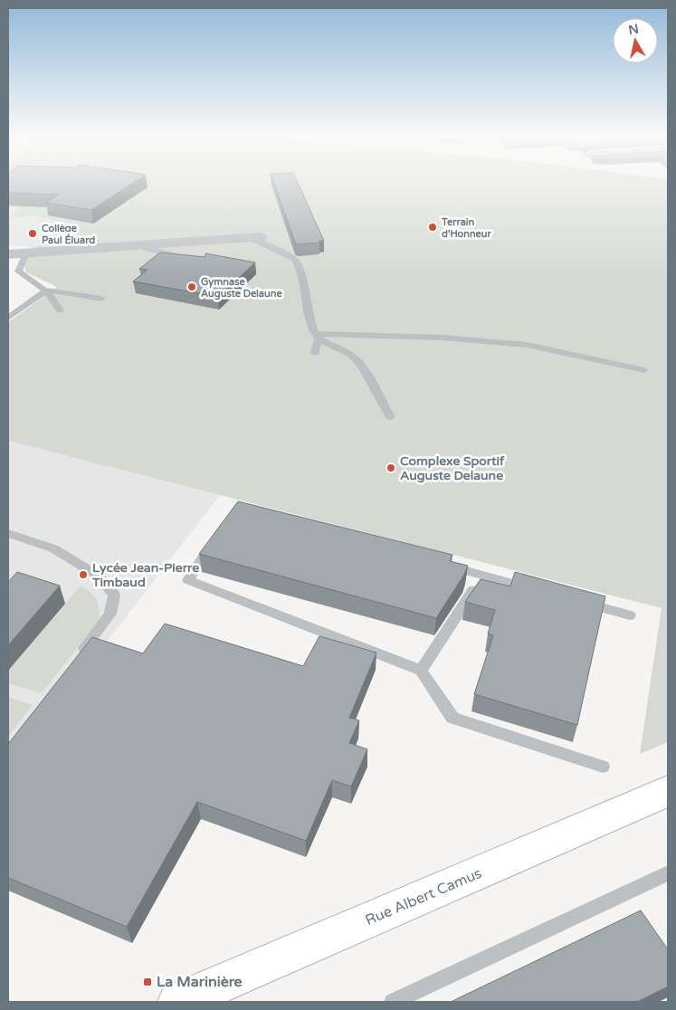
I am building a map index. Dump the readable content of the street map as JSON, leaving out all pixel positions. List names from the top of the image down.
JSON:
{
  "streets": {
    "main road": ["Rue Albert Camus"]
  },
  "places": {
    "other": [
      "Terrain d'Honneur",
      "Collège Paul Éluard",
      "Gymnase Auguste Delaune",
      "Complexe Sportif Auguste Delaune",
      "Lycée Jean-Pierre Timbaud"
    ],
    "transit": ["La Marinière"]
  },
  "north": "top"
}
